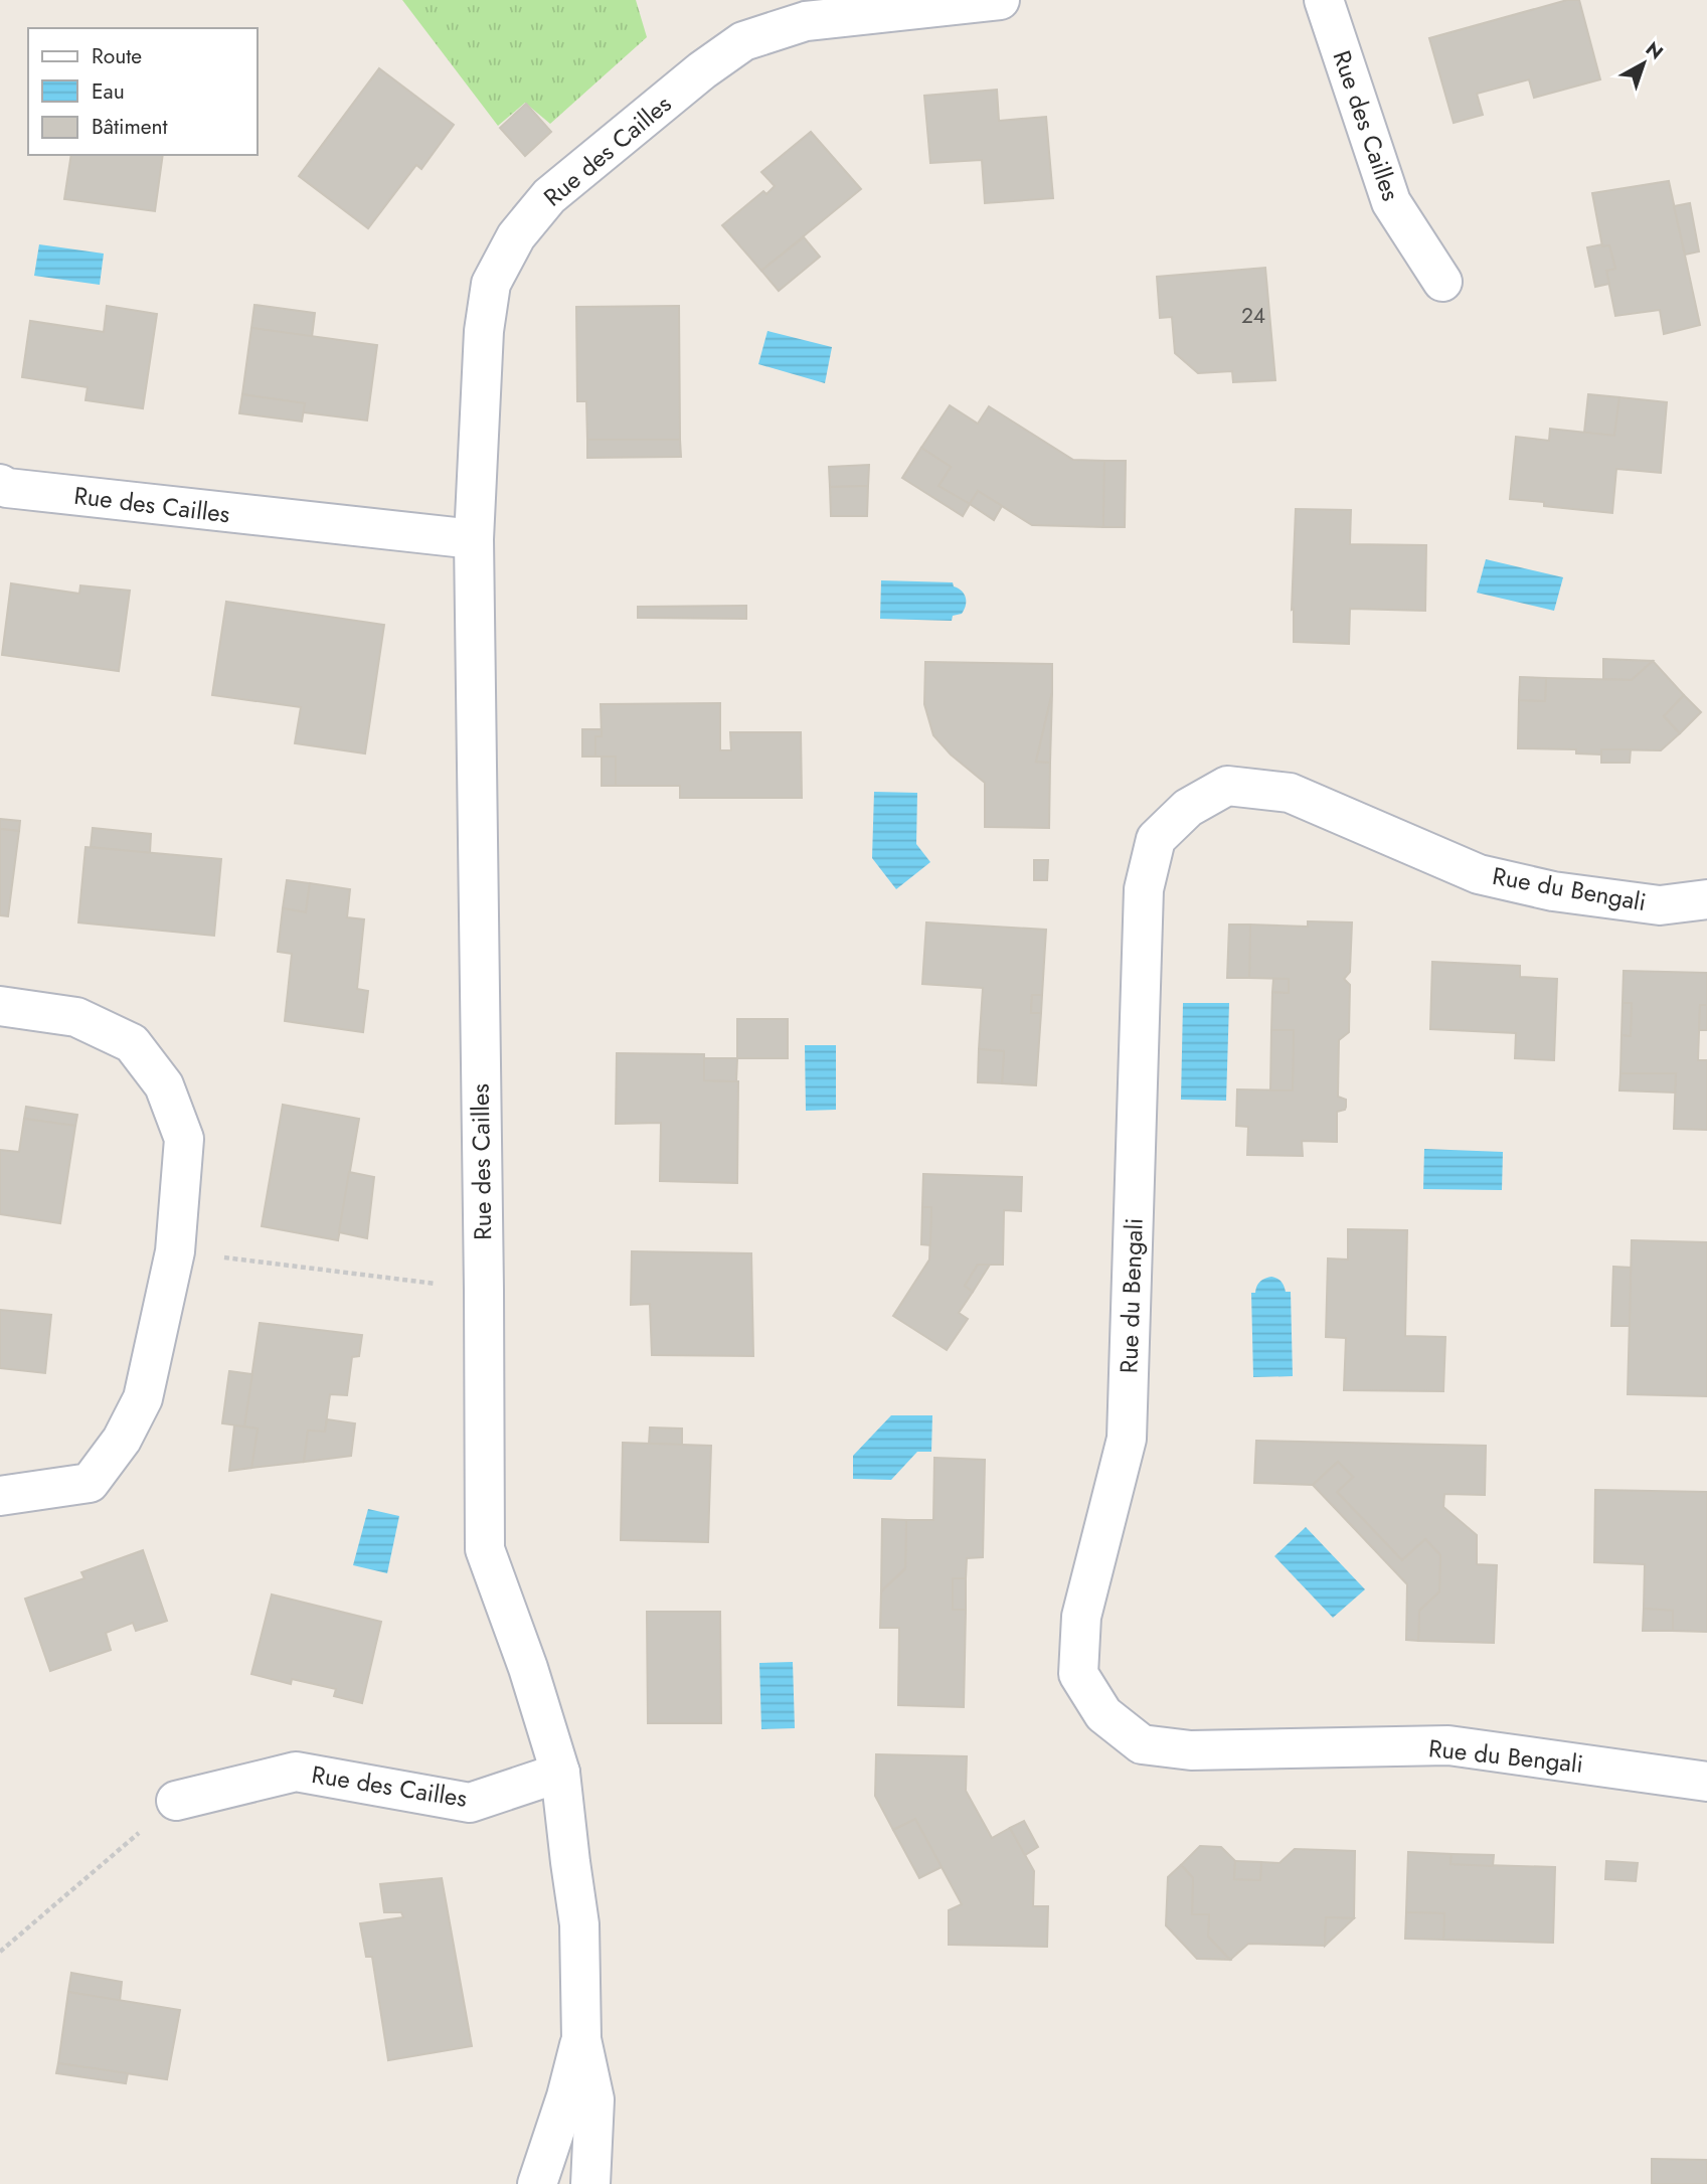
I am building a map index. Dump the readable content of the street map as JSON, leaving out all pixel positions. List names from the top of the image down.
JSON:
{
  "streets": {
    "street": ["Rue des Cailles", "Rue du Bengali"]
  },
  "house_numbers": ["24"],
  "legend": ["Route", "Eau", "Bâtiment"],
  "north": "top right"
}
